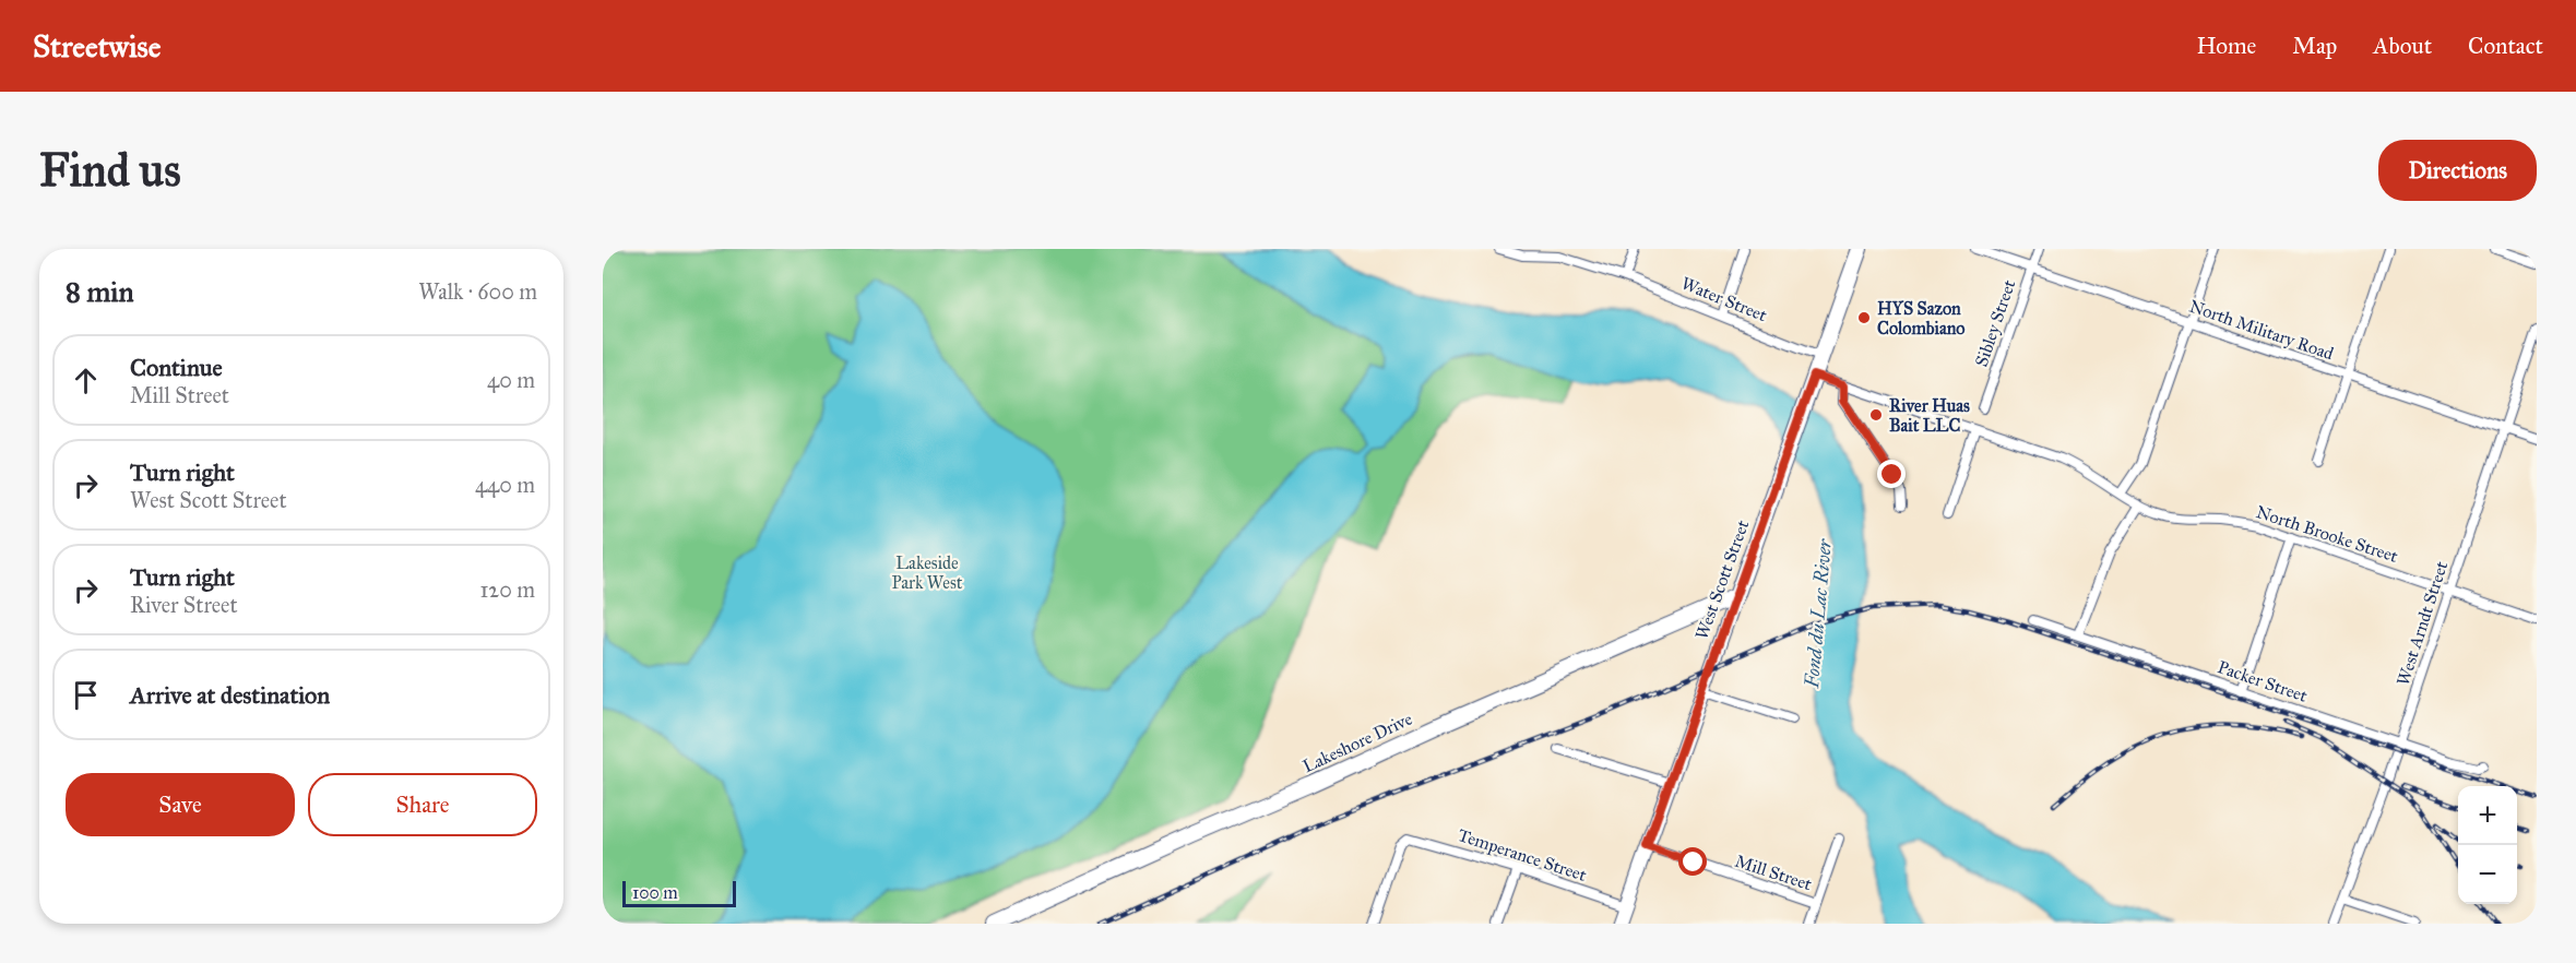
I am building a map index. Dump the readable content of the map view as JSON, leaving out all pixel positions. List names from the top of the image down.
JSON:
{
  "streets": {
    "main road": ["West Scott Street", "Lakeshore Drive"],
    "street": [
      "Water Street",
      "Sibley Street",
      "North Military Road",
      "North Brooke Street",
      "West Arndt Street",
      "Packer Street",
      "Temperance Street",
      "Mill Street"
    ]
  },
  "crossings": [
    ["Water Street", "West Scott Street"],
    ["Sibley Street", "North Military Road"],
    ["North Military Road", "West Arndt Street"],
    ["North Brooke Street", "West Scott Street"],
    ["North Brooke Street", "West Arndt Street"],
    ["West Scott Street", "Lakeshore Drive"],
    ["West Scott Street", "Temperance Street"],
    ["West Scott Street", "Mill Street"],
    ["West Arndt Street", "Packer Street"]
  ],
  "water": ["Fond du Lac River"],
  "parks": ["Lakeside Park West"],
  "places": ["HYS Sazon Colombiano", "River Huas Bait LLC"],
  "scale_bar": "100 m",
  "page": {
    "header": "Streetwise",
    "nav": [
      "Home",
      "Map",
      "About",
      "Contact"
    ],
    "buttons": [
      "Directions",
      ["Save", "Share"]
    ],
    "title": "Find us",
    "heading": ["8 min", "Walk · 600 m"],
    "list": [
      ["Continue", "Mill Street", "40 m"],
      ["Turn right", "West Scott Street", "440 m"],
      ["Turn right", "River Street", "120 m"],
      "Arrive at destination"
    ],
    "map_buttons": ["+", "−"],
    "scale": "100 m"
  }
}
